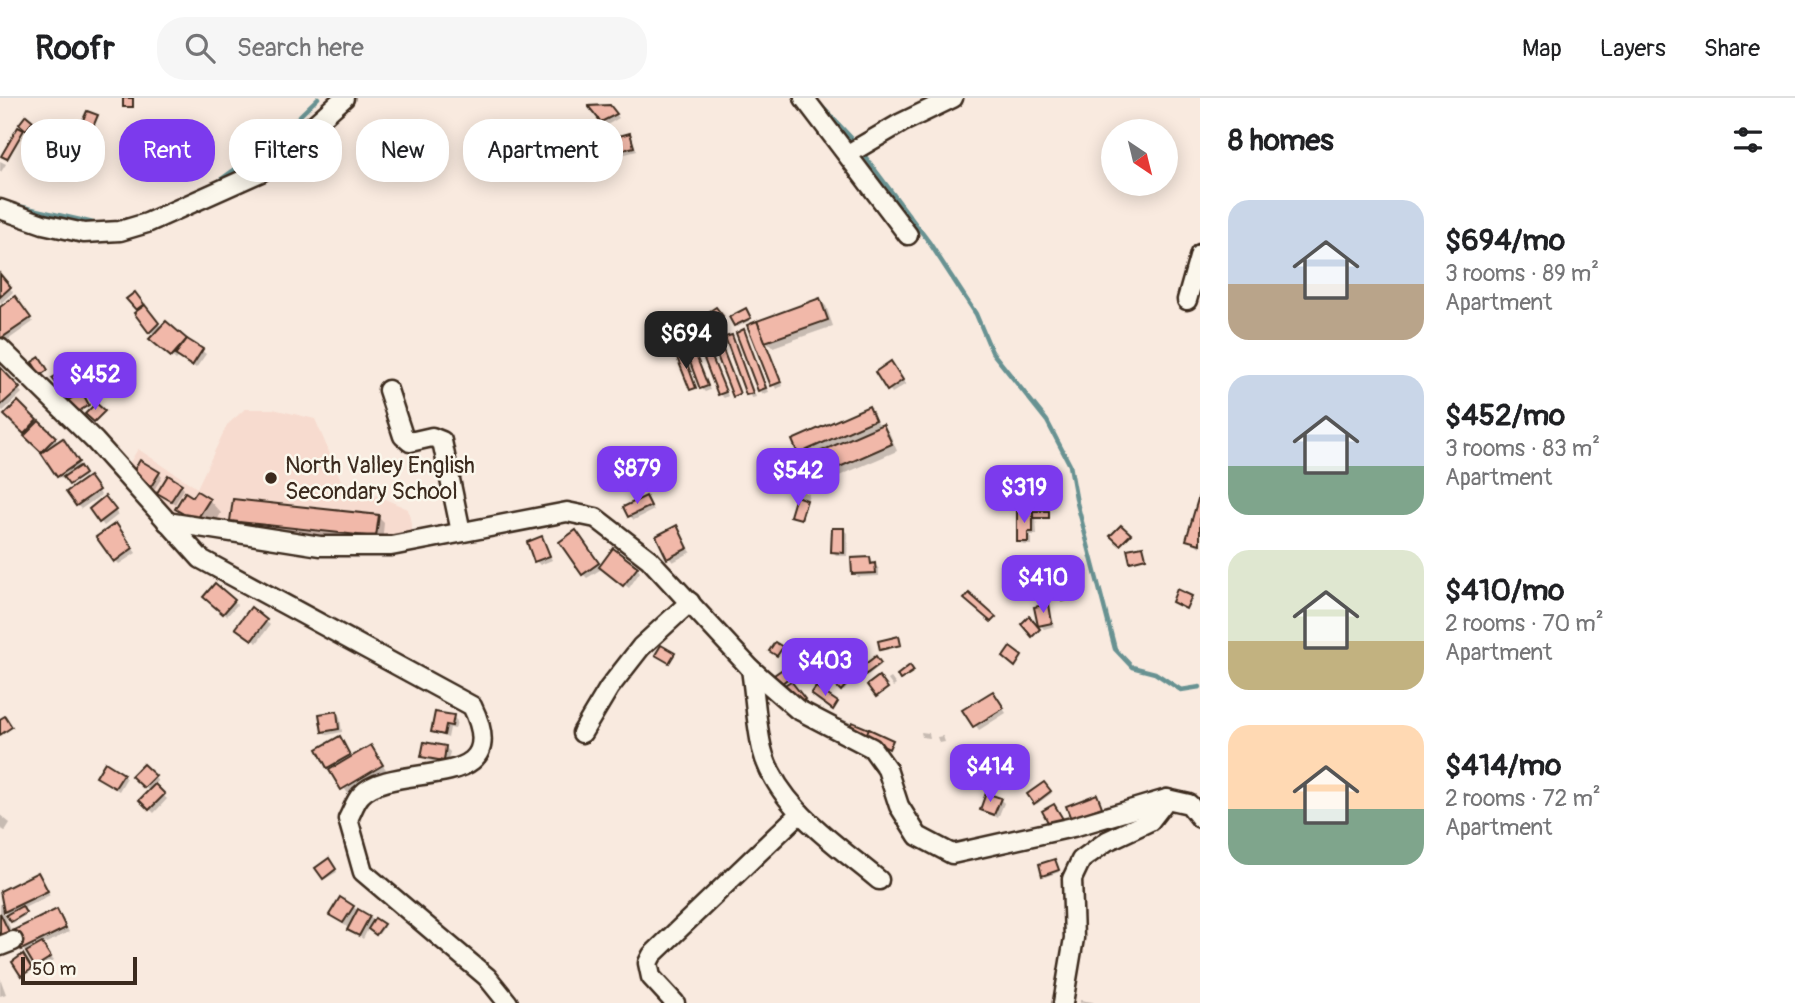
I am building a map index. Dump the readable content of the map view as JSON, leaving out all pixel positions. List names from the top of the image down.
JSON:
{
  "places": ["North Valley English Secondary School"],
  "scale_bar": "50 m",
  "north": "bottom right",
  "page": {
    "header": "Roofr",
    "search": "Search here",
    "nav": ["Map", "Layers", "Share"],
    "heading": "8 homes",
    "chip": [
      "Buy",
      "Rent",
      "Filters",
      "New",
      "Apartment"
    ],
    "list": [
      {
        "name": "$694/mo",
        "note": "3 rooms · 89 m² · Apartment"
      },
      {
        "name": "$452/mo",
        "note": "3 rooms · 83 m² · Apartment"
      },
      {
        "name": "$410/mo",
        "note": "2 rooms · 70 m² · Apartment"
      },
      {
        "name": "$414/mo",
        "note": "2 rooms · 72 m² · Apartment"
      }
    ],
    "price": [
      "$694",
      "$452",
      "$879",
      "$542",
      "$319",
      "$410",
      "$403",
      "$414"
    ],
    "scale": "50 m"
  }
}
